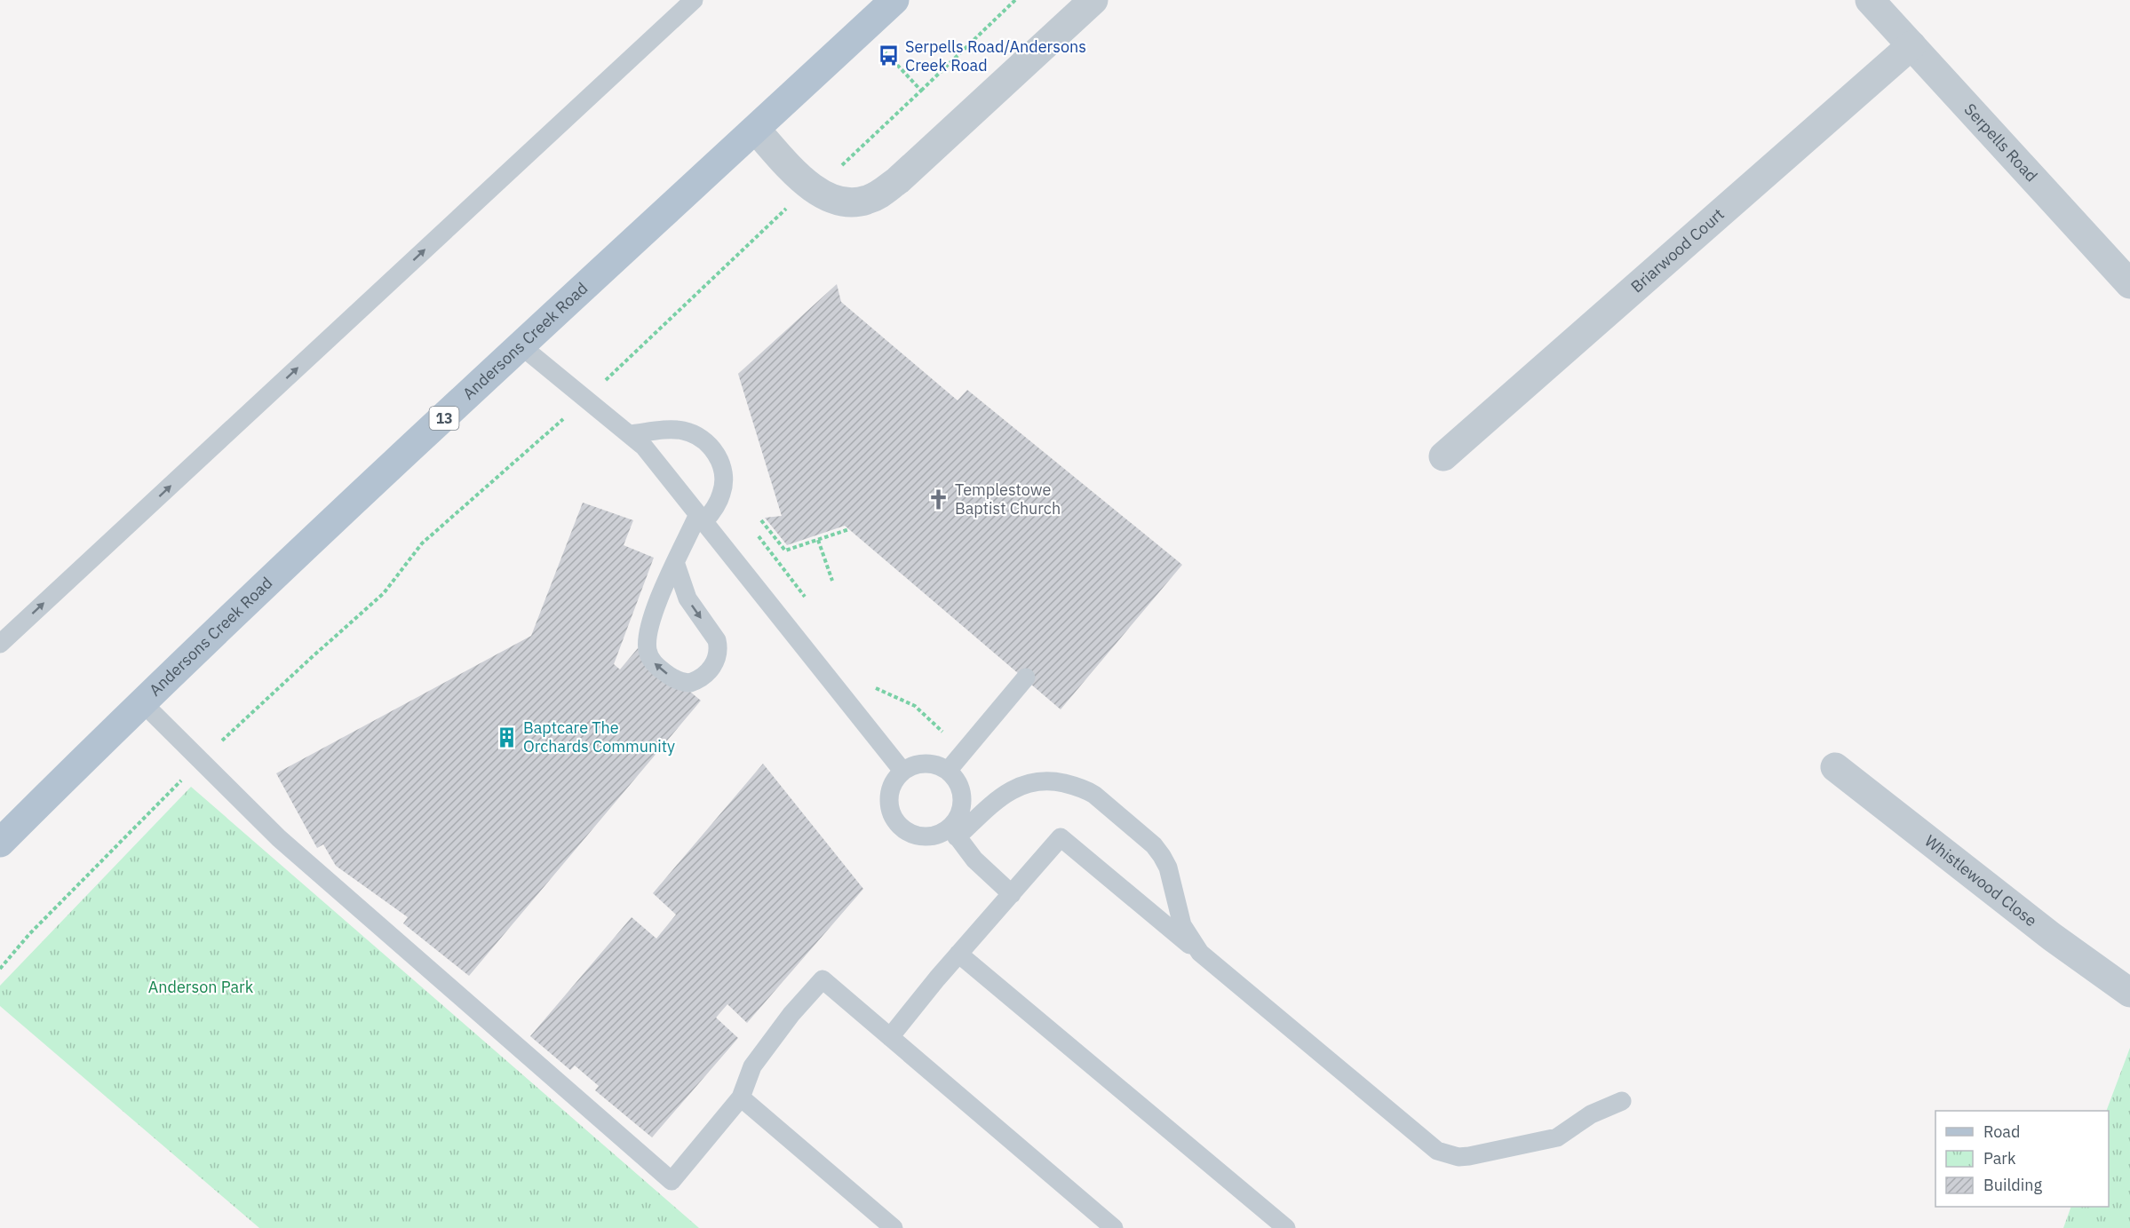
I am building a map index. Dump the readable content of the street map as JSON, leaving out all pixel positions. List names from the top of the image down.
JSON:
{
  "streets": {
    "main road": ["Andersons Creek Road", "13"],
    "street": ["Serpells Road", "Briarwood Court", "Whistlewood Close"]
  },
  "crossings": [
    ["Serpells Road", "Briarwood Court"]
  ],
  "parks": ["Anderson Park"],
  "places": {
    "bus stop": ["Serpells Road/Andersons Creek Road"],
    "church": ["Templestowe Baptist Church"],
    "building": ["Baptcare The Orchards Community"]
  },
  "legend": ["Road", "Park", "Building"]
}
